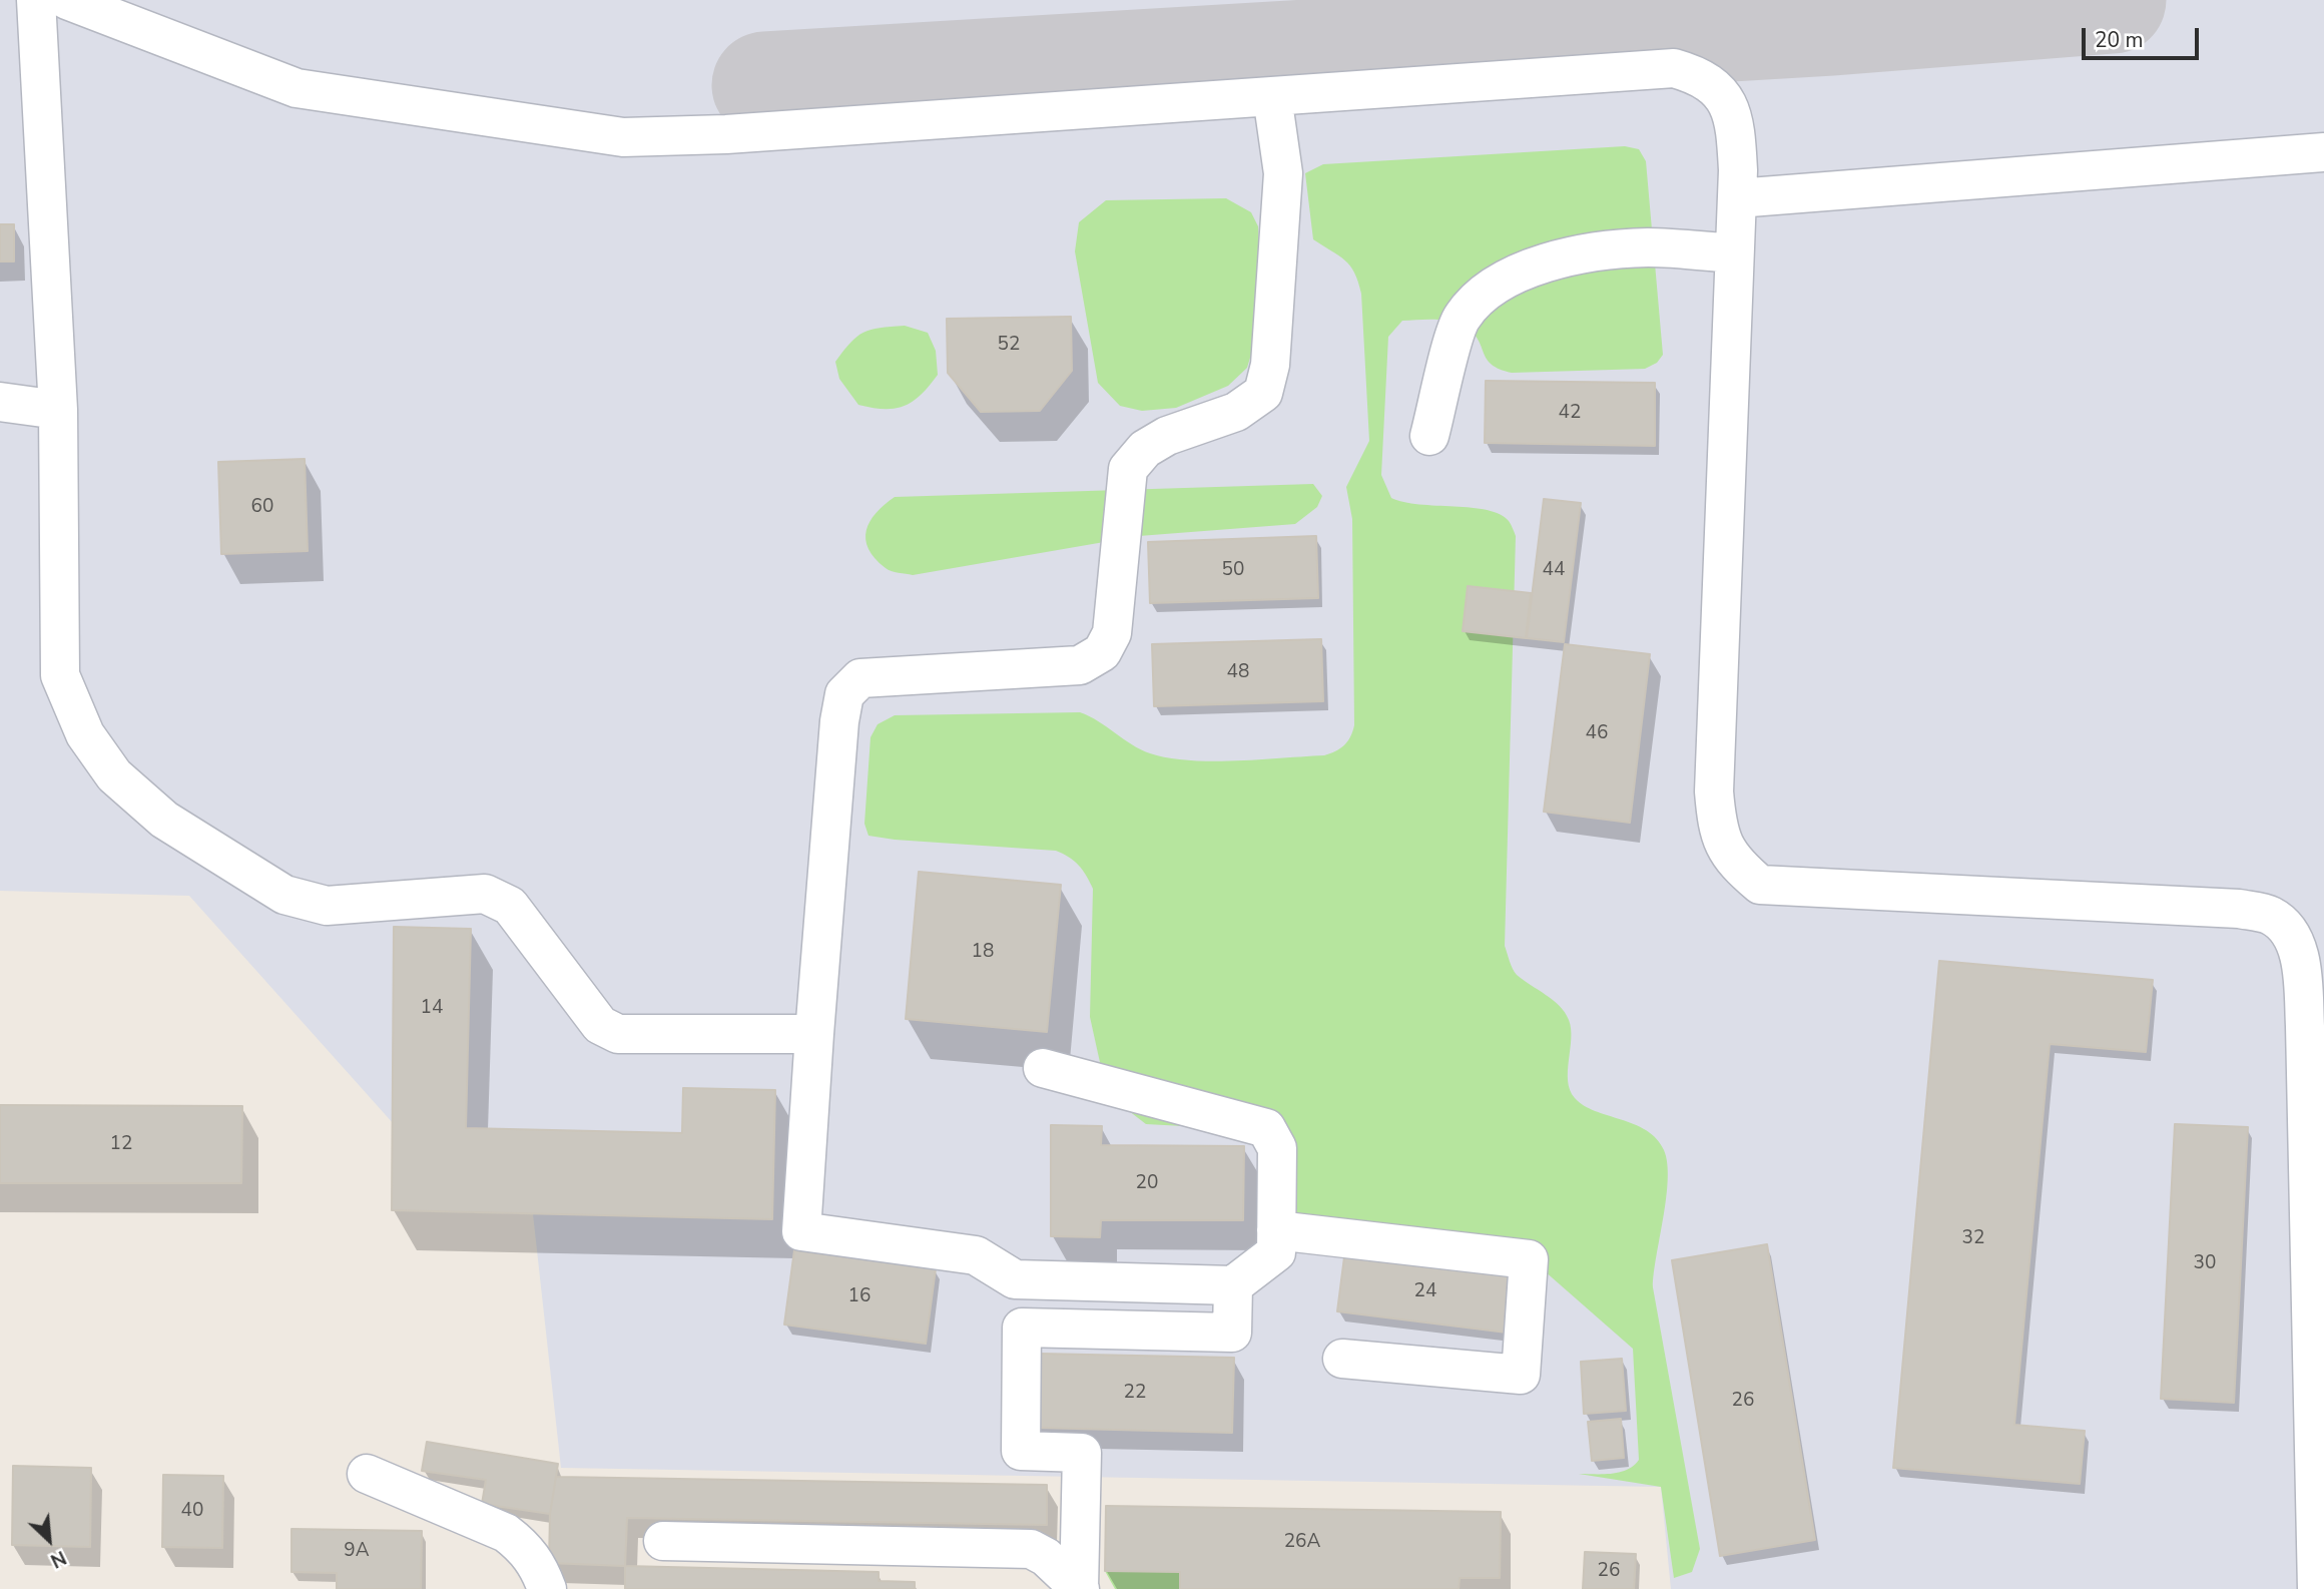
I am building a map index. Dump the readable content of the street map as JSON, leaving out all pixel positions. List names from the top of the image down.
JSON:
{
  "house_numbers": [
    "52",
    "42",
    "60",
    "50",
    "44",
    "48",
    "46",
    "18",
    "14",
    "12",
    "20",
    "32",
    "30",
    "24",
    "16",
    "22",
    "26",
    "40",
    "26А",
    "9А",
    "26"
  ],
  "scale_bar": "20 m",
  "north": "bottom right"
}
